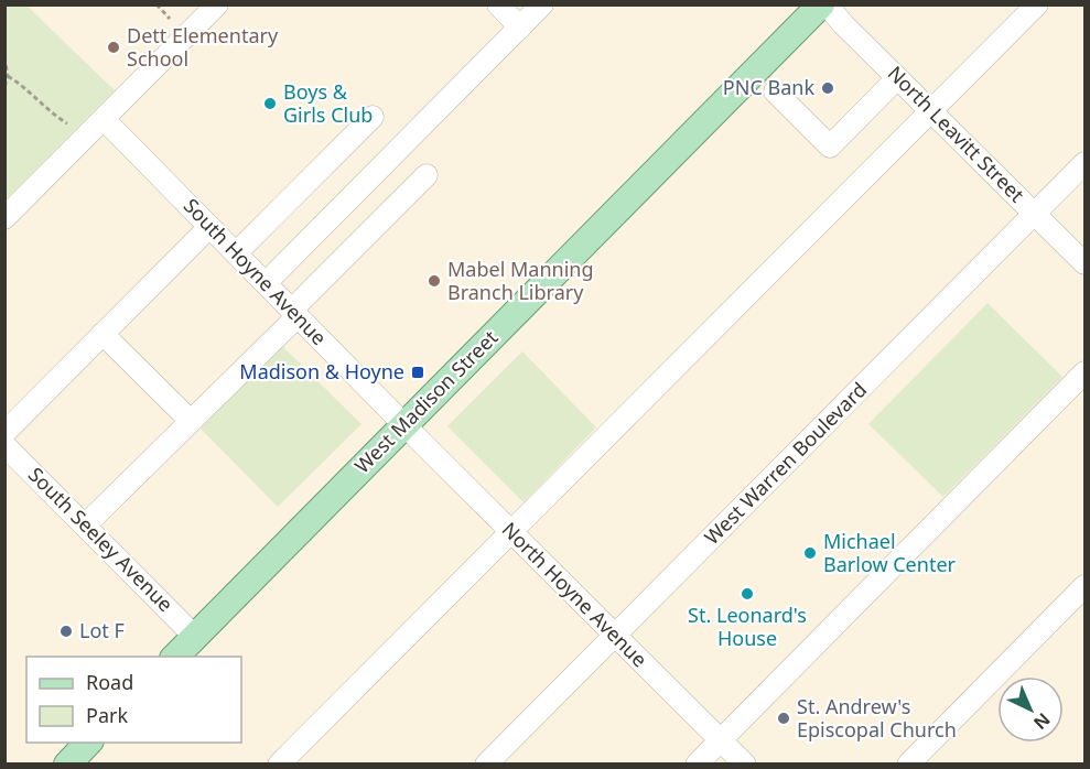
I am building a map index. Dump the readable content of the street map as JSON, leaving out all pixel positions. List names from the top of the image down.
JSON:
{
  "streets": {
    "main road": ["West Madison Street"],
    "street": [
      "North Leavitt Street",
      "South Hoyne Avenue",
      "West Warren Boulevard",
      "South Seeley Avenue",
      "North Hoyne Avenue"
    ]
  },
  "crossings": [
    ["North Leavitt Street", "West Warren Boulevard"],
    ["South Hoyne Avenue", "West Madison Street"],
    ["South Hoyne Avenue", "North Hoyne Avenue"],
    ["West Madison Street", "South Seeley Avenue"],
    ["West Madison Street", "North Hoyne Avenue"],
    ["West Warren Boulevard", "North Hoyne Avenue"]
  ],
  "places": {
    "other": [
      "Dett Elementary School",
      "PNC Bank",
      "Boys & Girls Club",
      "Mabel Manning Branch Library",
      "Michael Barlow Center",
      "St. Leonard's House",
      "Lot F",
      "St. Andrew's Episcopal Church"
    ],
    "transit": ["Madison & Hoyne"]
  },
  "legend": ["Road", "Park"],
  "north": "bottom right"
}
